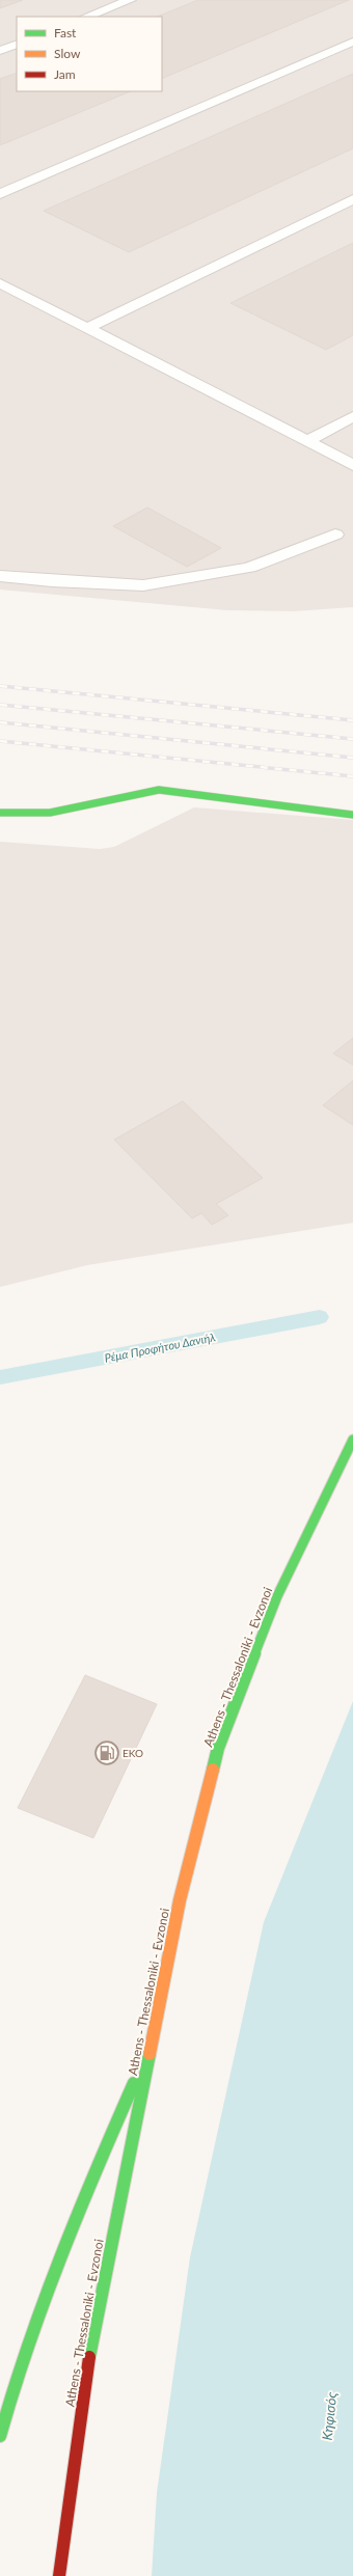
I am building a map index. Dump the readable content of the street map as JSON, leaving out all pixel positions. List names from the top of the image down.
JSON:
{
  "streets": {
    "main road": ["Athens - Thessaloniki - Evzonoi"]
  },
  "water": ["Ρέμα Προφήτου Δανιήλ", "Κηφισός"],
  "places": {
    "fuel station": ["EKO"]
  },
  "legend": ["Fast", "Slow", "Jam"]
}
